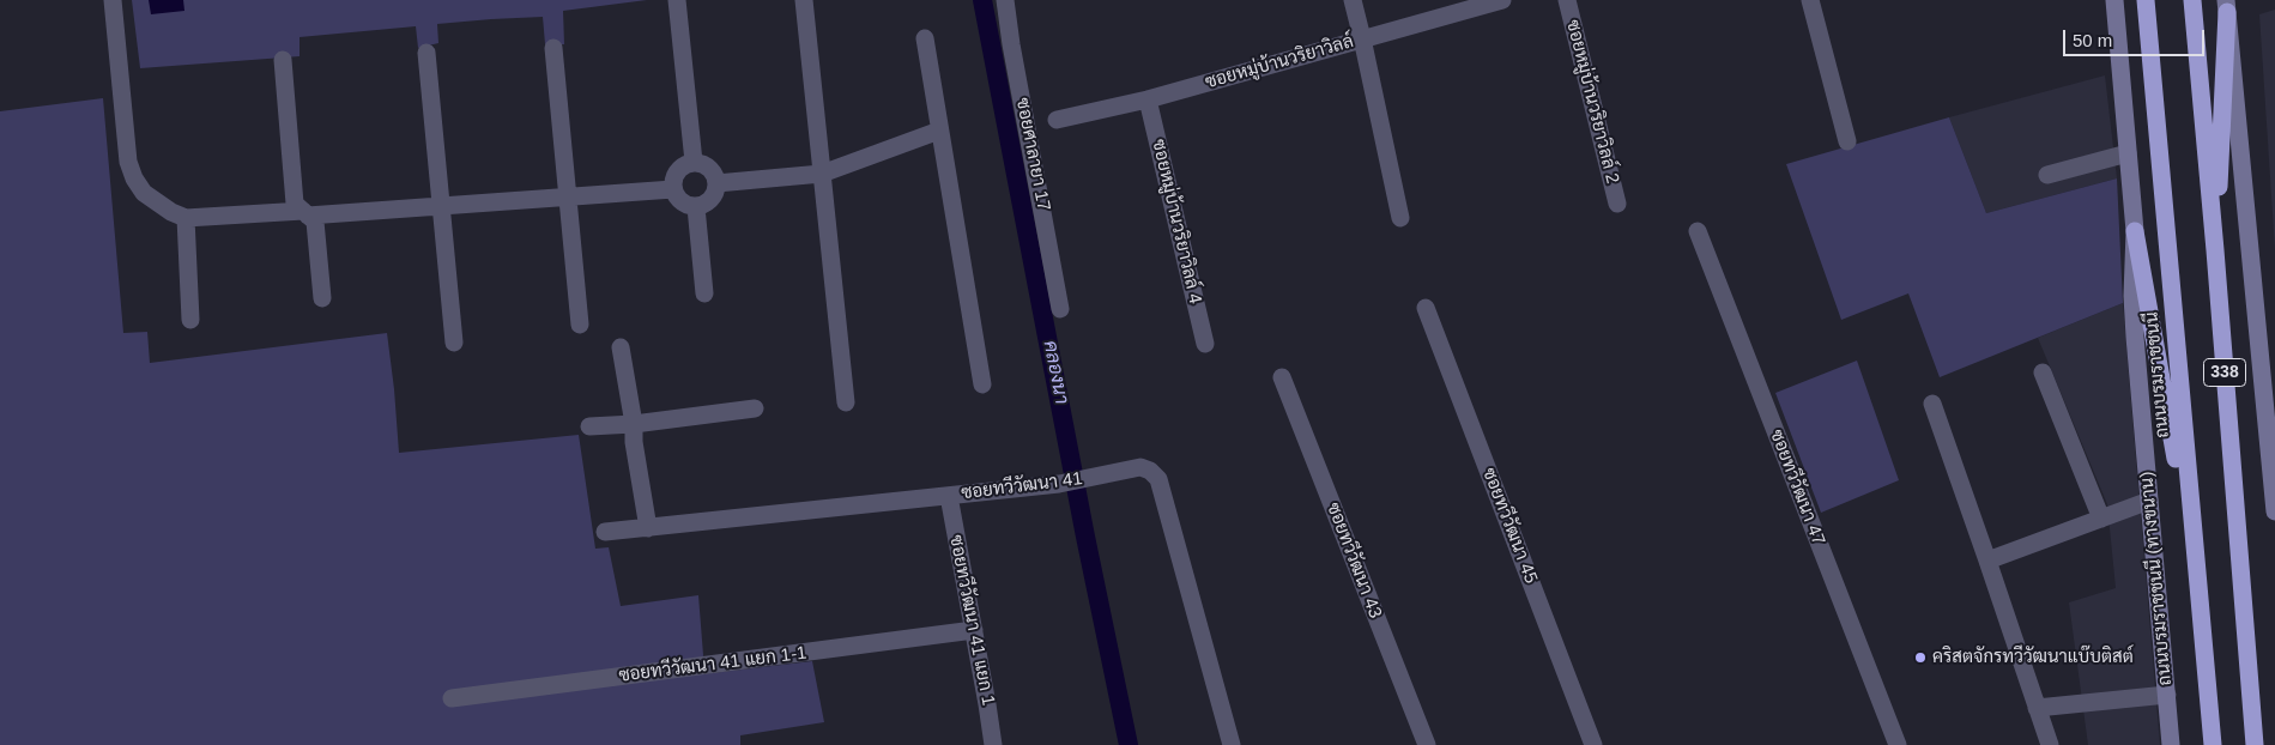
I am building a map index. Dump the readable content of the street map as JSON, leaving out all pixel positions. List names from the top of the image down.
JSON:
{
  "streets": {
    "highway": ["338", "ถนนบรมราชชนนี"],
    "main road": ["ถนนบรมราชชนนี (ทางขนาน)"],
    "street": [
      "ซอยหมู่บ้านวริยาวิลล์",
      "ซอยหมู่บ้านวริยาวิลล์ 2",
      "ซอยศาลายา 17",
      "ซอยหมู่บ้านวริยาวิลล์ 4",
      "ซอยทวีวัฒนา 41",
      "ซอยทวีวัฒนา 47",
      "ซอยทวีวัฒนา 45",
      "ซอยทวีวัฒนา 43",
      "ซอยทวีวัฒนา 41 แยก 1",
      "ซอยทวีวัฒนา 41 แยก 1-1"
    ]
  },
  "crossings": [
    ["ซอยหมู่บ้านวริยาวิลล์", "ซอยหมู่บ้านวริยาวิลล์ 4"],
    ["ซอยทวีวัฒนา 41", "ซอยทวีวัฒนา 41 แยก 1"],
    ["ซอยทวีวัฒนา 41 แยก 1", "ซอยทวีวัฒนา 41 แยก 1-1"]
  ],
  "water": ["คลองนา"],
  "places": ["คริสตจักรทวีวัฒนาแบ๊บติสต์"],
  "scale_bar": "50 m"
}
